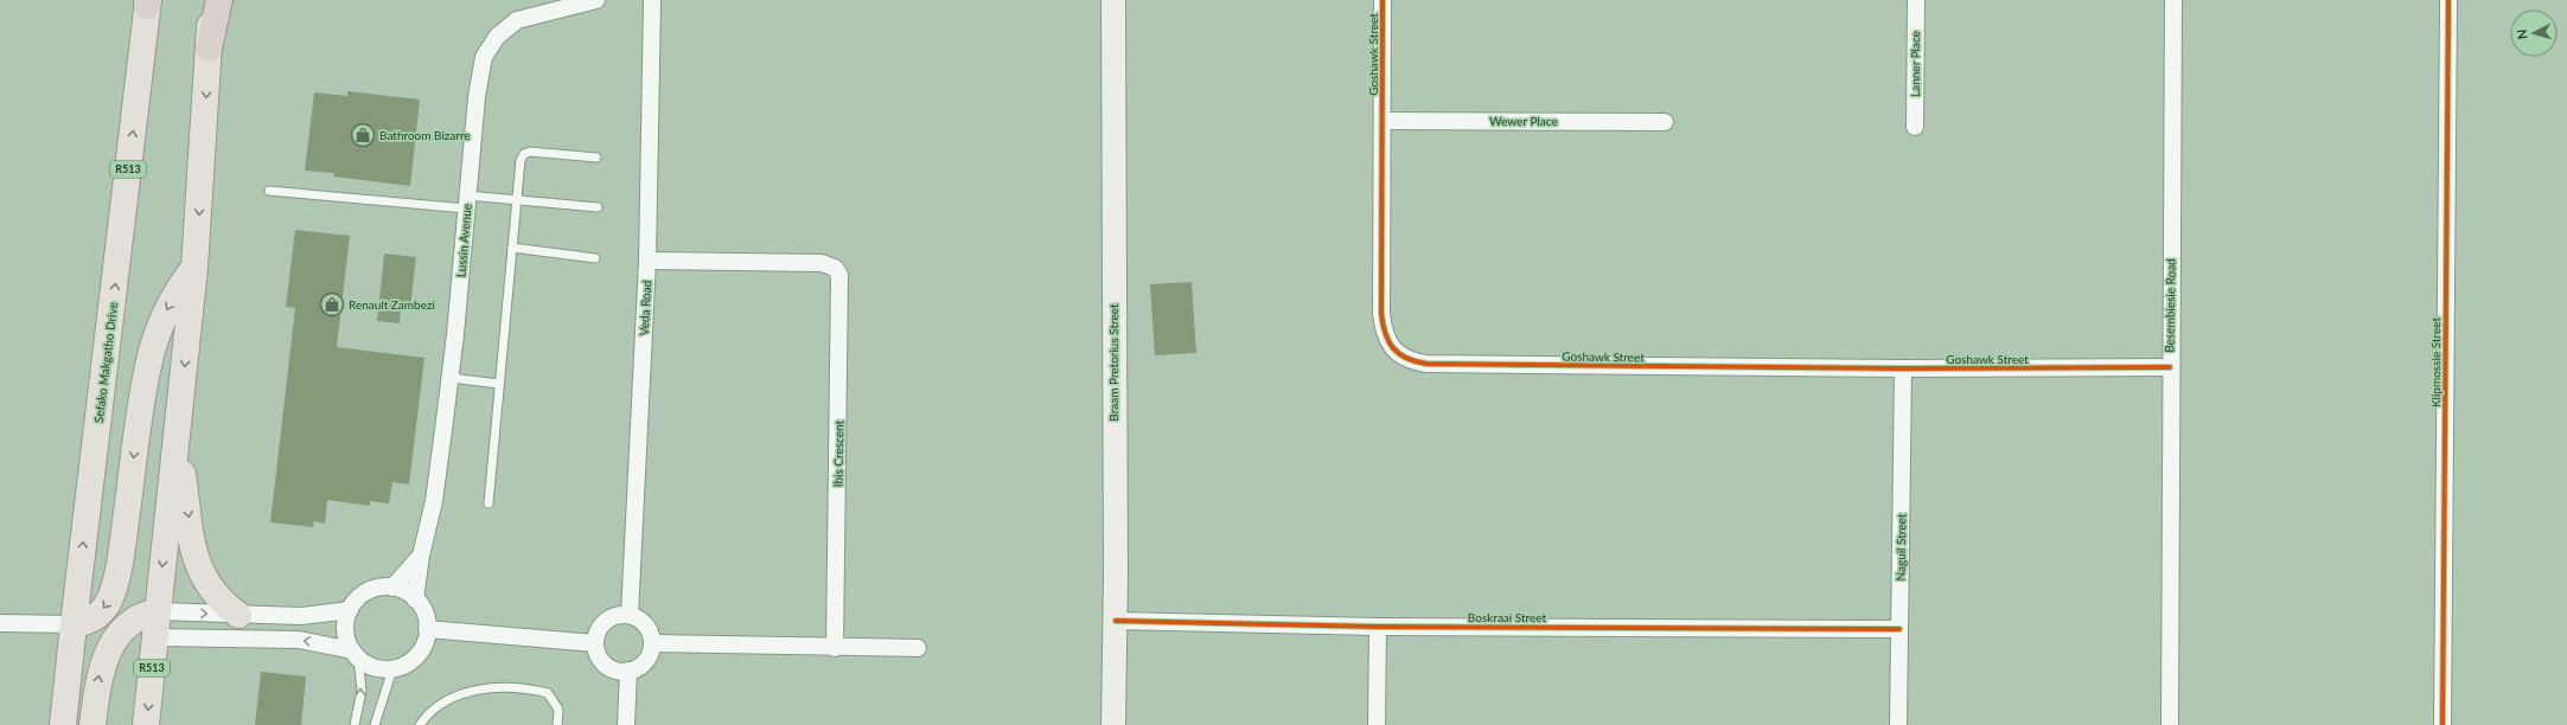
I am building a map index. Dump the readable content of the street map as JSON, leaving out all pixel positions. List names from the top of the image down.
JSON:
{
  "streets": {
    "main road": ["R513", "Sefako Makgatho Drive"],
    "street": [
      "Goshawk Street",
      "Lanner Place",
      "Wewer Place",
      "Lussin Avenue",
      "Besembiesie Road",
      "Veda Road",
      "Braam Pretorius Street",
      "Klipmossie Street",
      "Ibis Crescent",
      "Naguil Street",
      "Boskraai Street"
    ]
  },
  "crossings": [
    ["Goshawk Street", "Wewer Place"],
    ["Goshawk Street", "Besembiesie Road"],
    ["Goshawk Street", "Naguil Street"],
    ["Veda Road", "Ibis Crescent"],
    ["Braam Pretorius Street", "Boskraai Street"],
    ["Naguil Street", "Boskraai Street"]
  ],
  "places": {
    "shop": ["Bathroom Bizarre", "Renault Zambezi"]
  },
  "north": "left"
}
